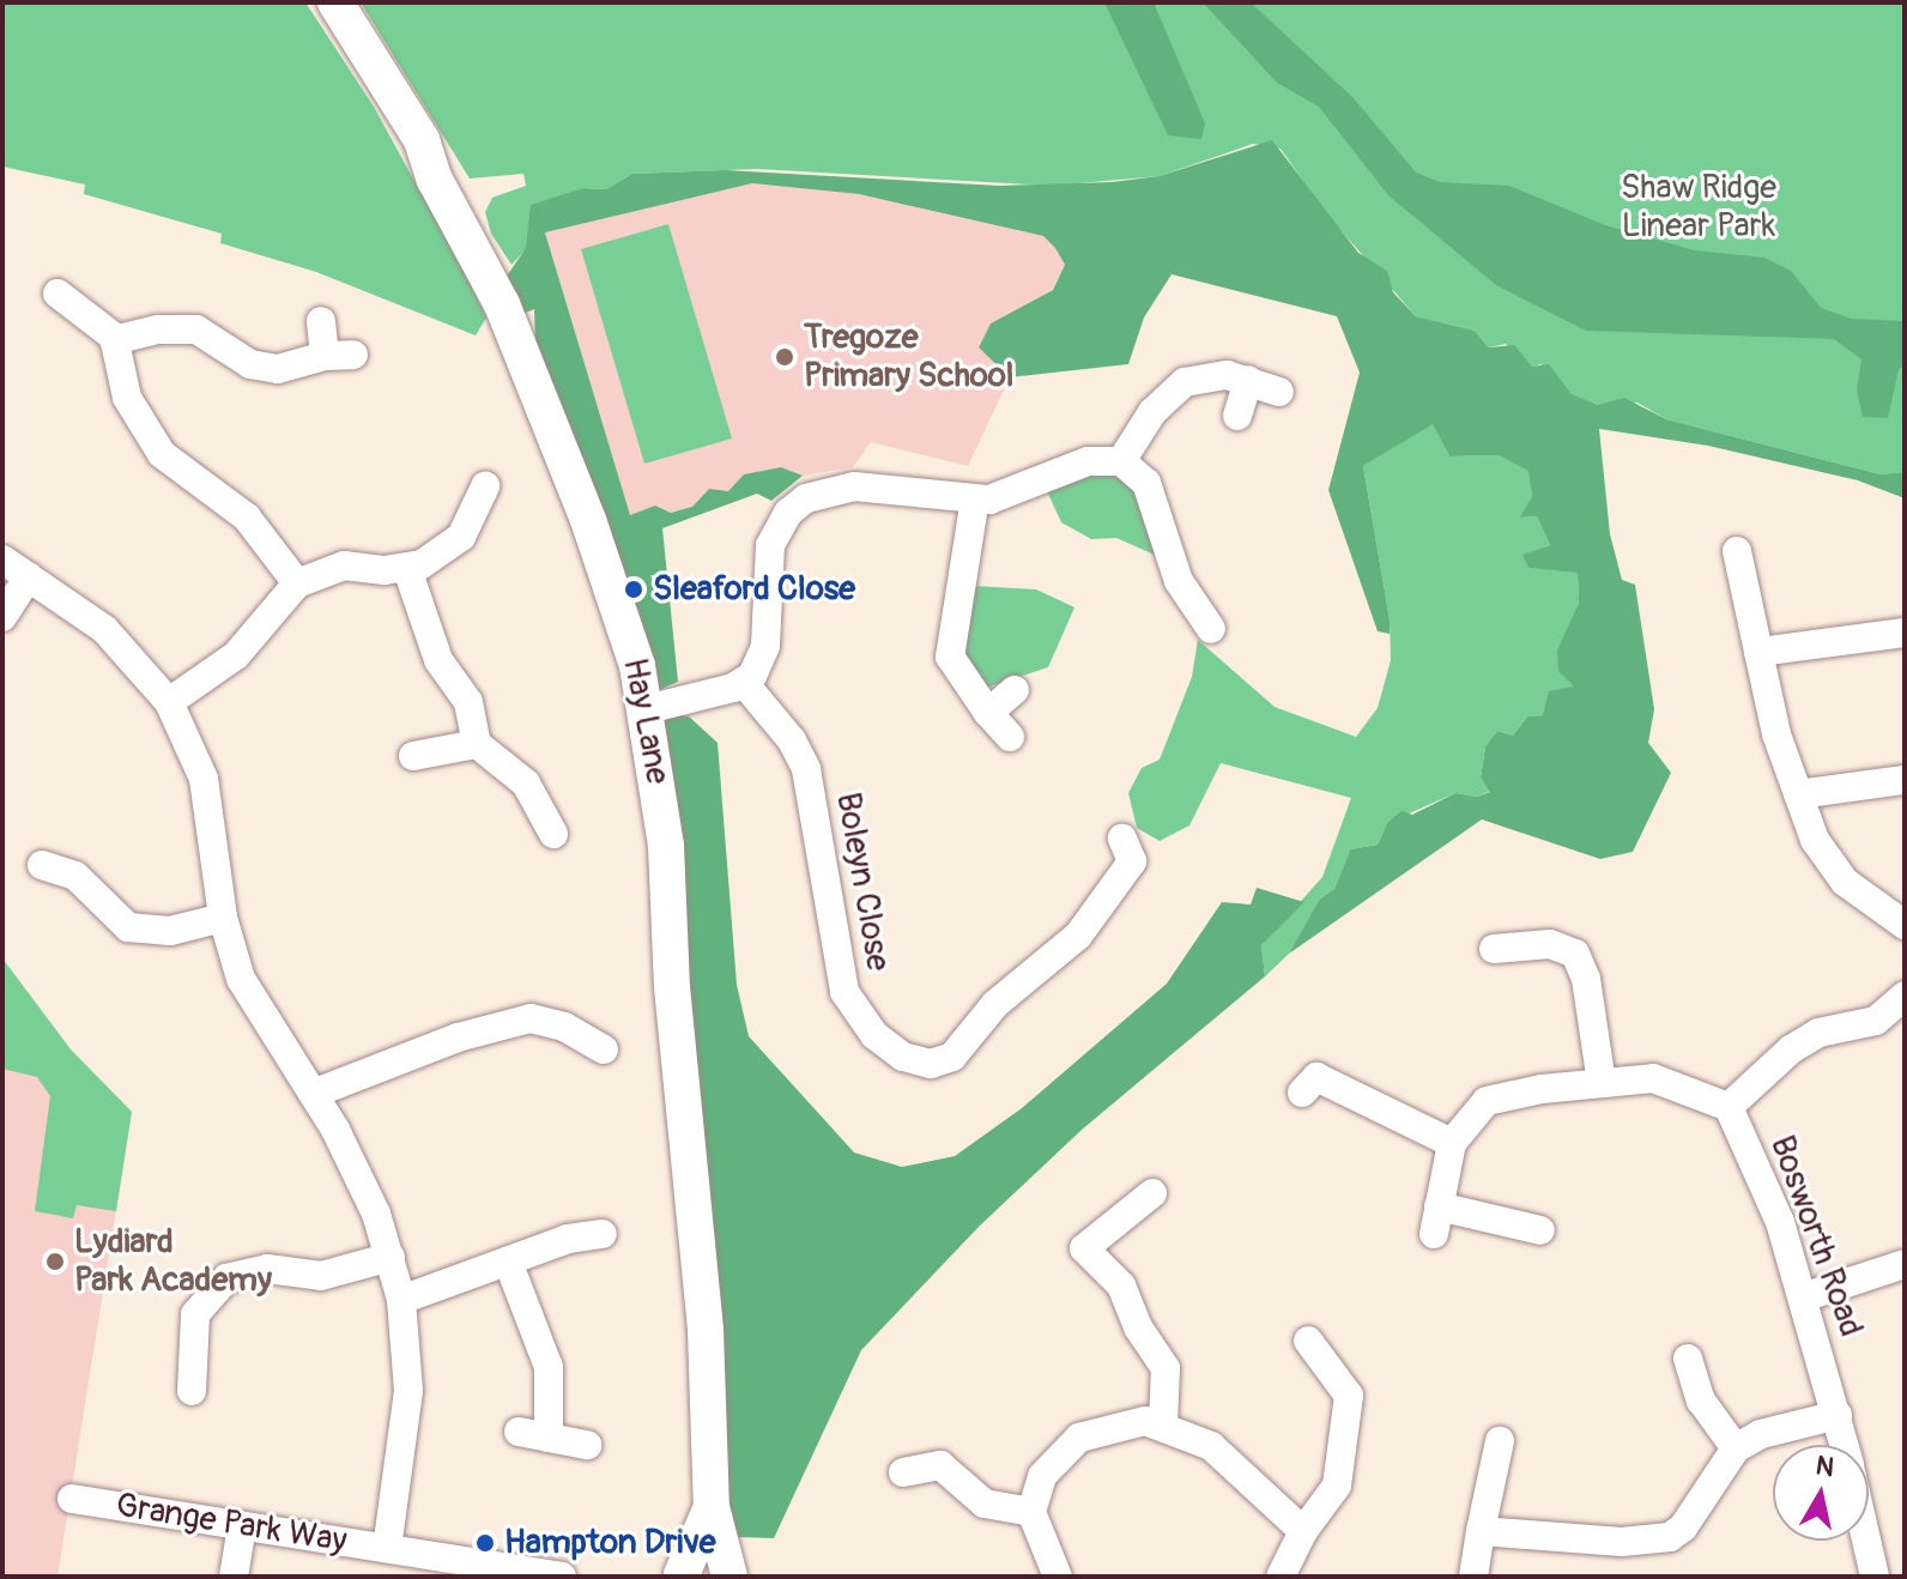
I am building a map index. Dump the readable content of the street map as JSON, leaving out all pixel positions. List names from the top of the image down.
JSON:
{
  "streets": {
    "street": [
      "Hay Lane",
      "Boleyn Close",
      "Bosworth Road",
      "Grange Park Way"
    ]
  },
  "parks": ["Shaw Ridge Linear Park"],
  "places": [
    "Tregoze Primary School",
    "Sleaford Close",
    "Lydiard Park Academy",
    "Hampton Drive"
  ],
  "north": "top"
}
